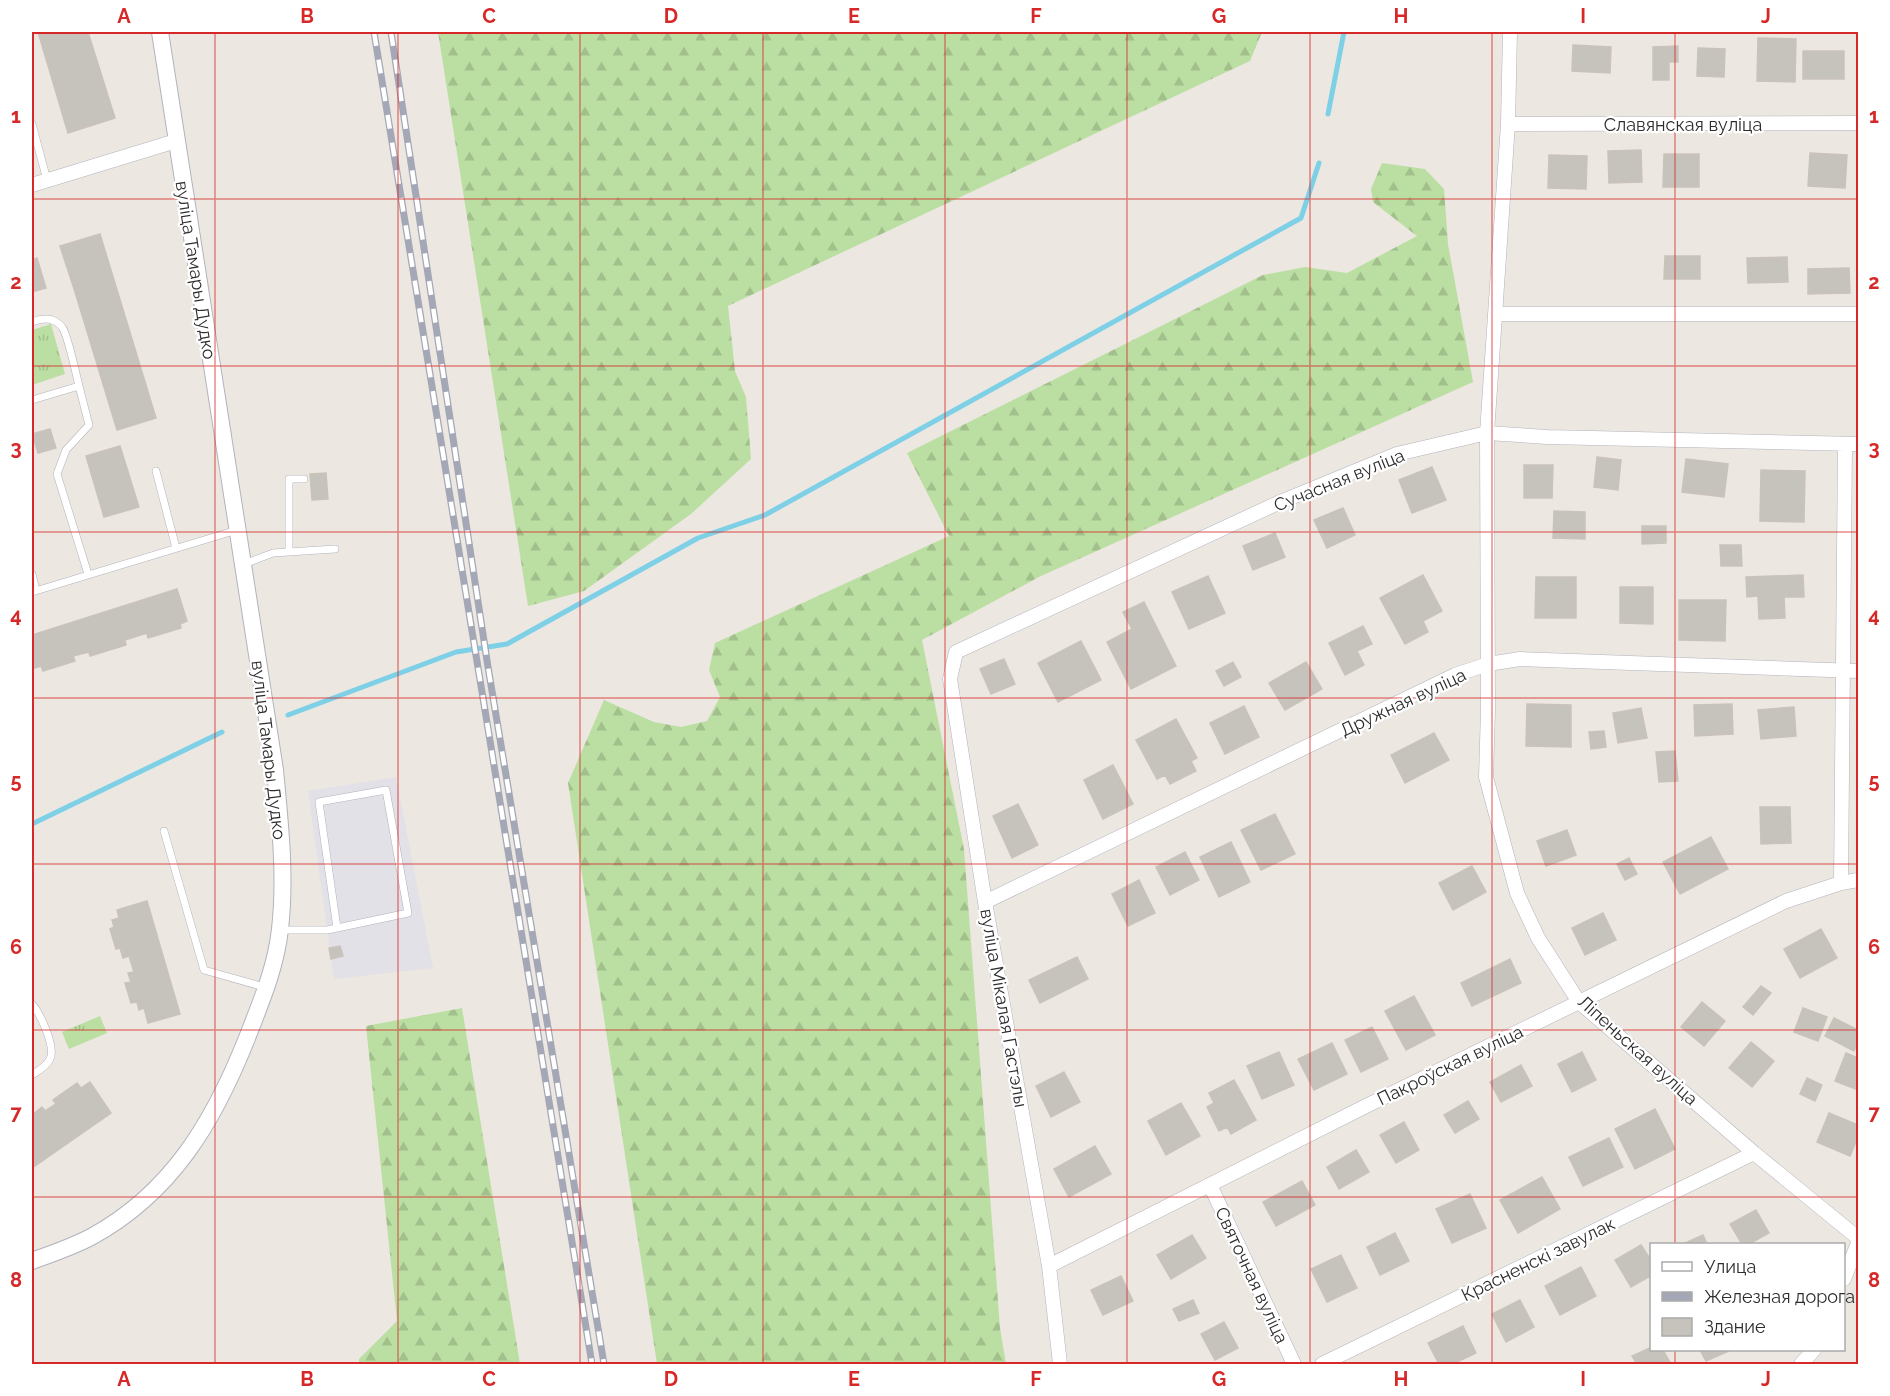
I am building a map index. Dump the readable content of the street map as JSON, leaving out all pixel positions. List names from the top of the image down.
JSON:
{
  "streets": {
    "street": [
      "Славянская вуліца",
      "вуліца Тамары Дудко",
      "Сучасная вуліца",
      "Дружная вуліца",
      "вуліца Мікалая Гастэлы",
      "Ліпеньская вуліца",
      "Пакроўская вуліца",
      "Красненскі завулак",
      "Святочная вуліца"
    ]
  },
  "crossings": [
    ["Славянская вуліца", "Ліпеньская вуліца"],
    ["Сучасная вуліца", "вуліца Мікалая Гастэлы"],
    ["Сучасная вуліца", "Ліпеньская вуліца"],
    ["Дружная вуліца", "вуліца Мікалая Гастэлы"],
    ["Дружная вуліца", "Ліпеньская вуліца"],
    ["вуліца Мікалая Гастэлы", "Пакроўская вуліца"],
    ["Ліпеньская вуліца", "Пакроўская вуліца"],
    ["Ліпеньская вуліца", "Красненскі завулак"],
    ["Пакроўская вуліца", "Святочная вуліца"]
  ],
  "legend": ["Улица", "Железная дорога", "Здание"],
  "grid": {
    "columns": [
      "A",
      "B",
      "C",
      "D",
      "E",
      "F",
      "G",
      "H",
      "I",
      "J"
    ],
    "rows": [
      "1",
      "2",
      "3",
      "4",
      "5",
      "6",
      "7",
      "8"
    ]
  }
}
